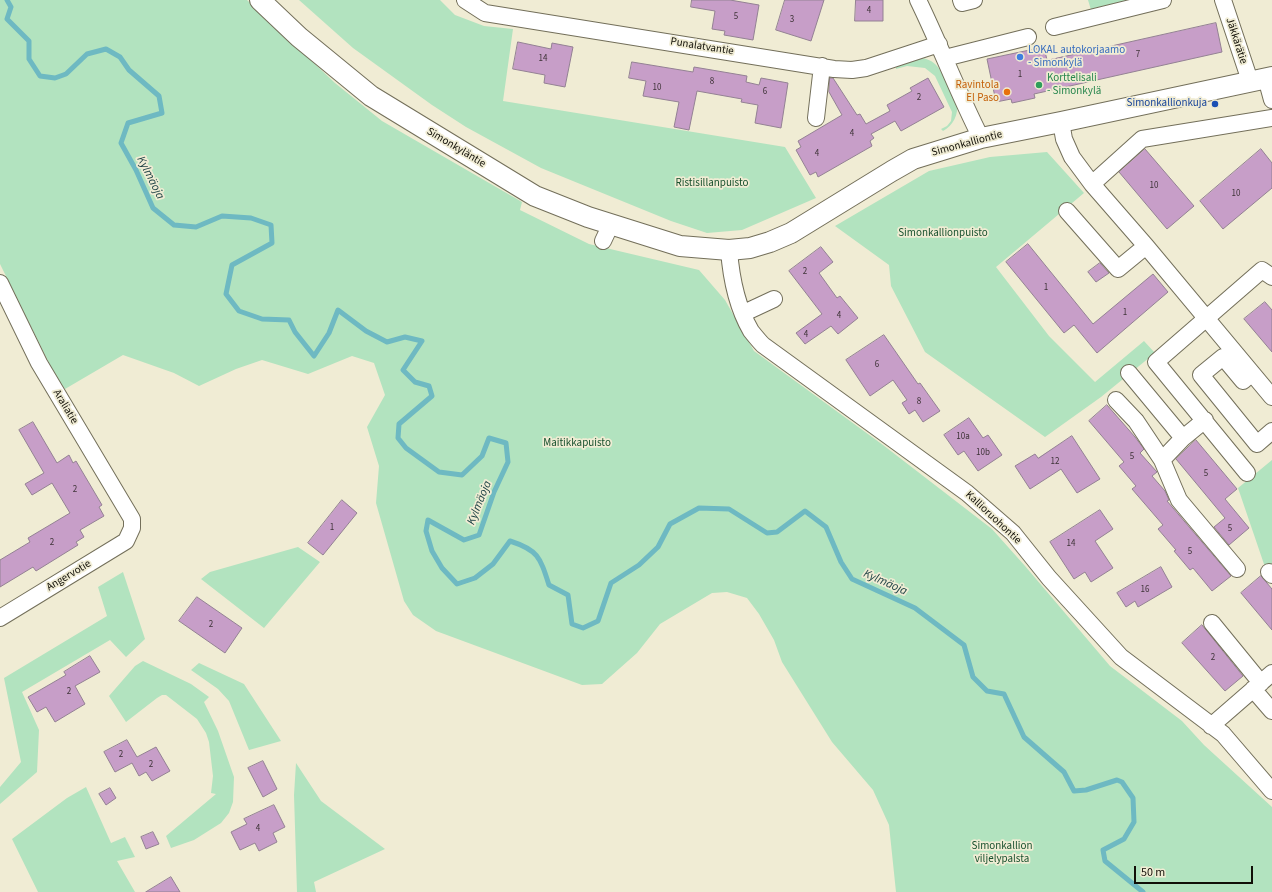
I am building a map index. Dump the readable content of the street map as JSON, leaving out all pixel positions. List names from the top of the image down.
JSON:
{
  "streets": {
    "main road": ["Simonkalliontie", "Simonkyläntie"],
    "street": [
      "Jäkkärätie",
      "Punalatvantie",
      "Araliatie",
      "Kallioruohontie",
      "Angervotie"
    ]
  },
  "crossings": [
    ["Jäkkärätie", "Simonkalliontie"],
    ["Simonkalliontie", "Simonkyläntie"],
    ["Simonkalliontie", "Kallioruohontie"],
    ["Araliatie", "Angervotie"]
  ],
  "water": ["Kylmäoja"],
  "parks": [
    "Ristisillanpuisto",
    "Simonkallionpuisto",
    "Maitikkapuisto",
    "Simonkallion viljelypalsta"
  ],
  "places": [
    "LOKAL autokorjaamo - Simonkylä",
    "Korttelisali - Simonkylä",
    "Ravintola El Paso",
    "Simonkallionkuja"
  ],
  "house_numbers": [
    "4",
    "5",
    "3",
    "7",
    "14",
    "1",
    "8",
    "10",
    "6",
    "2",
    "4",
    "4",
    "10",
    "10",
    "2",
    "1",
    "1",
    "4",
    "4",
    "6",
    "8",
    "10a",
    "10b",
    "5",
    "12",
    "5",
    "2",
    "1",
    "5",
    "2",
    "14",
    "5",
    "16",
    "2",
    "2",
    "2",
    "2",
    "2",
    "4"
  ],
  "scale_bar": "50 m"
}
